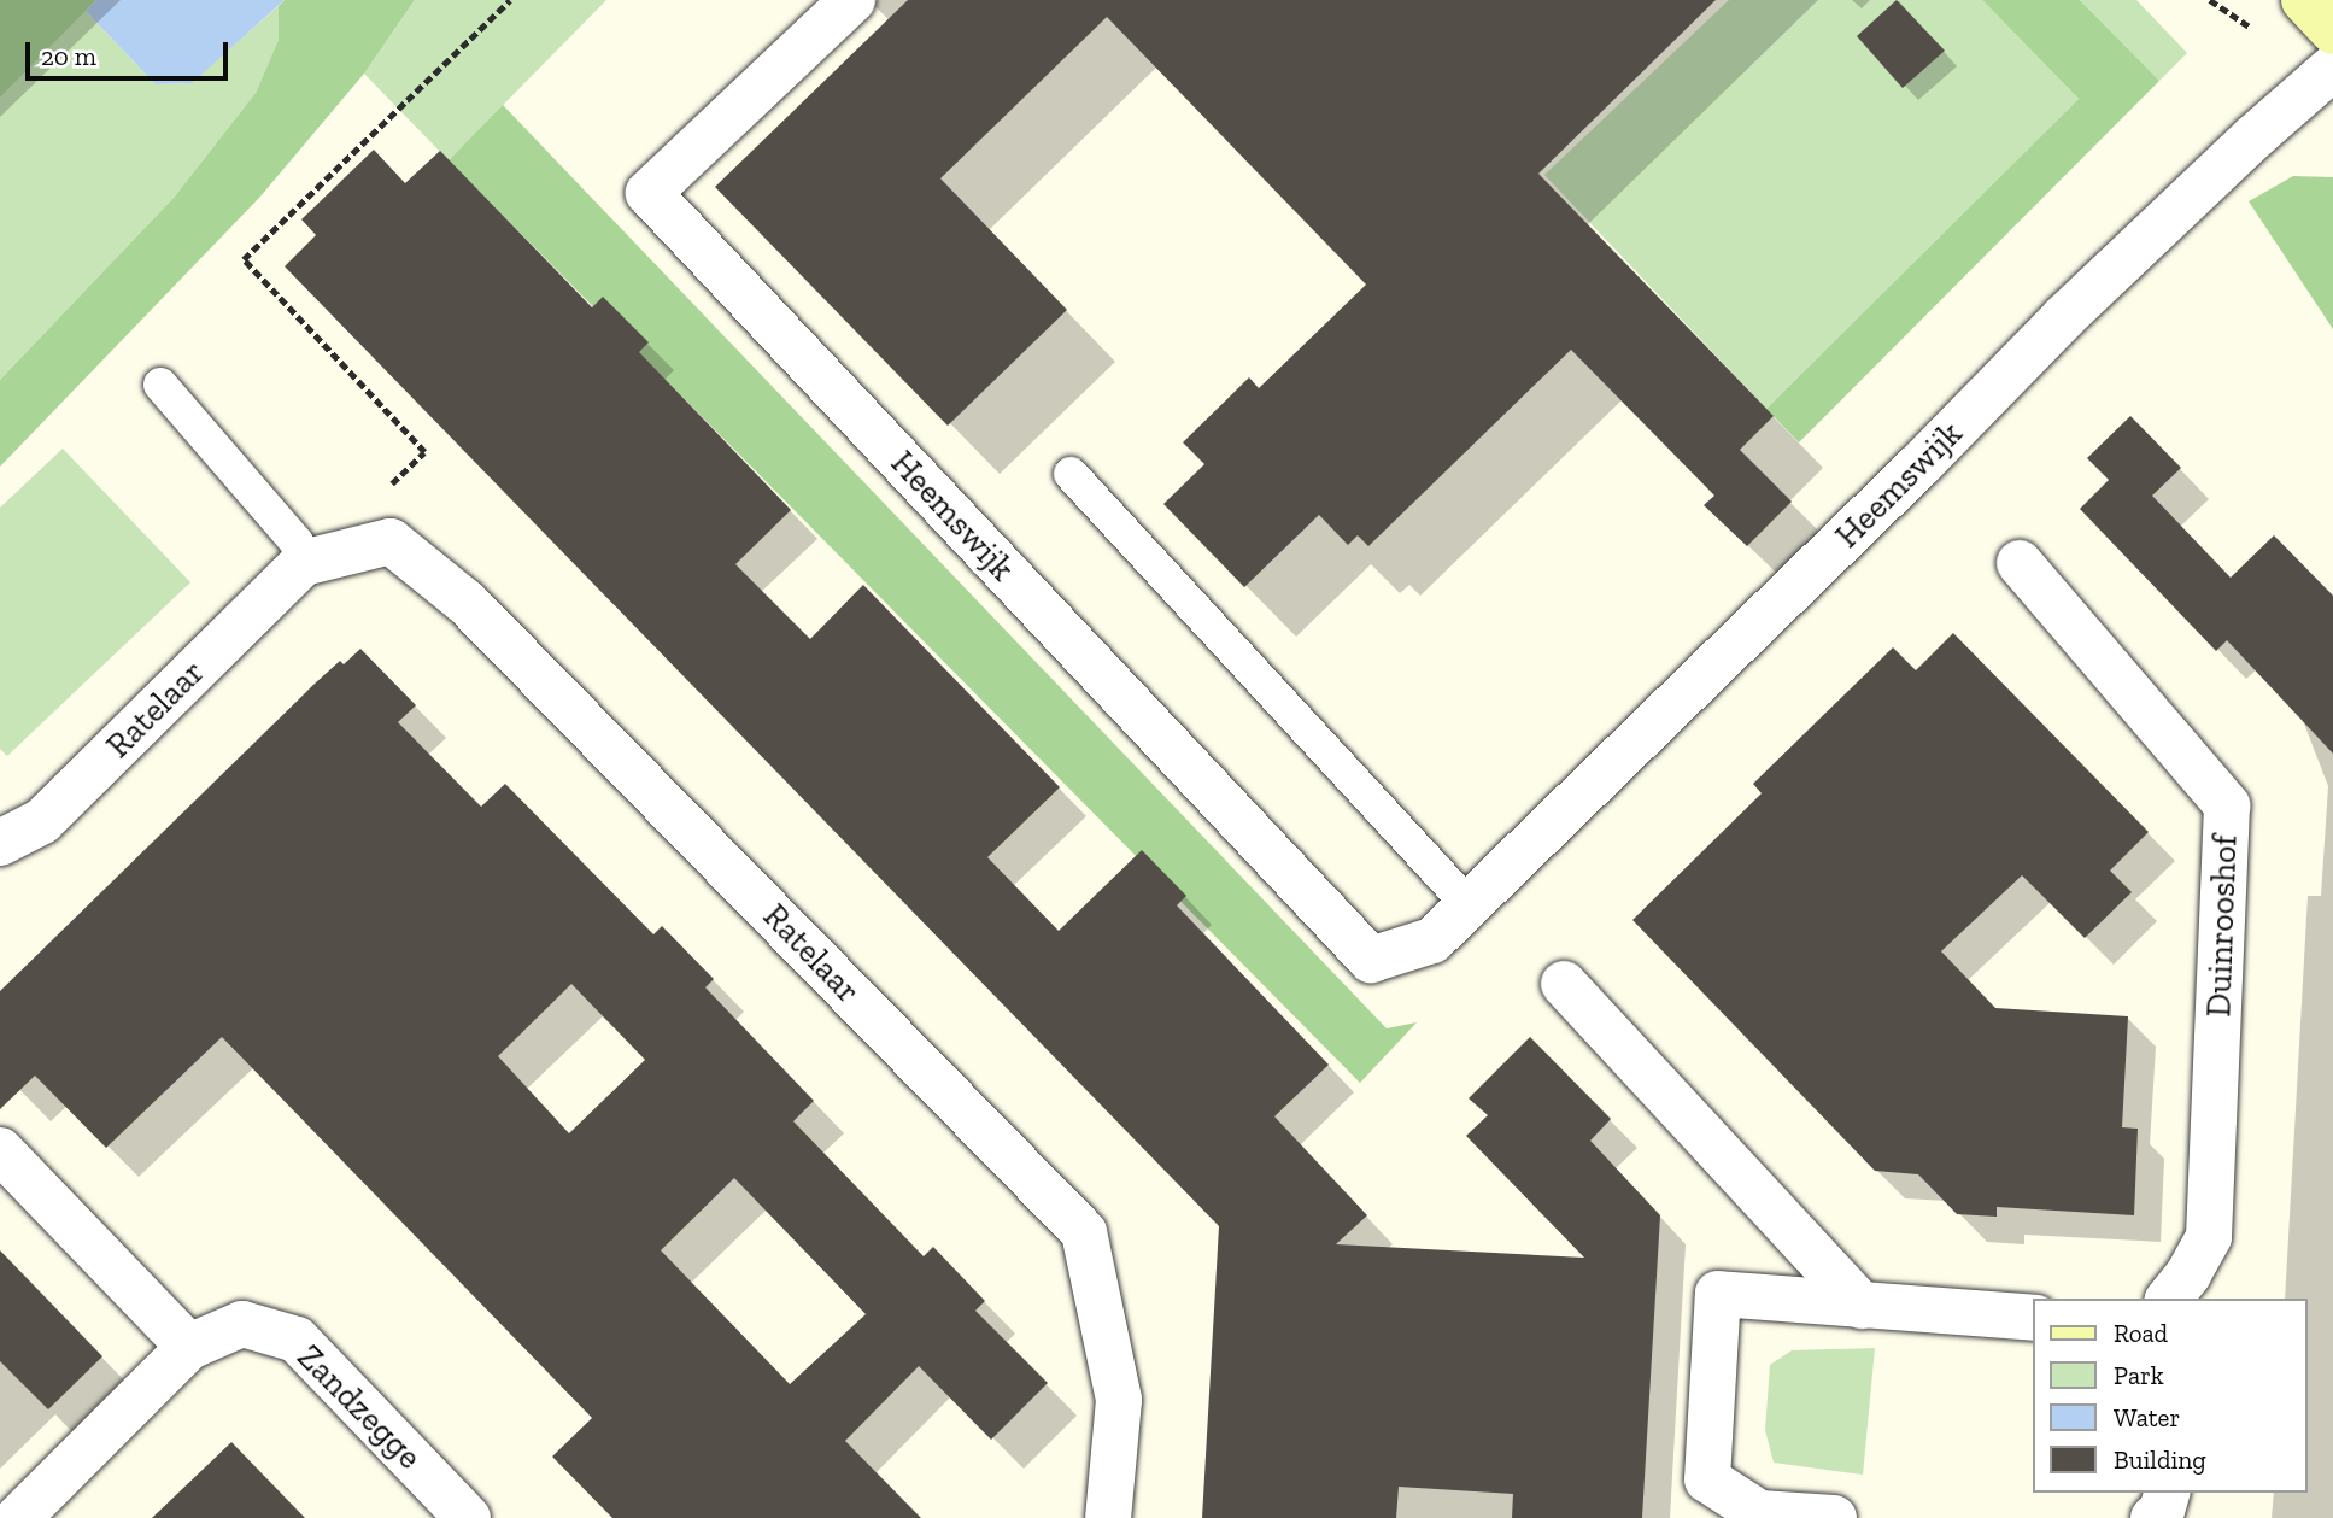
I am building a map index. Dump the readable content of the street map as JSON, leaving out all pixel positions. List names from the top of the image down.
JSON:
{
  "streets": {
    "street": [
      "Heemswijk",
      "Ratelaar",
      "Duinrooshof",
      "Zandzegge"
    ]
  },
  "legend": [
    "Road",
    "Park",
    "Water",
    "Building"
  ],
  "scale_bar": "20 m"
}
